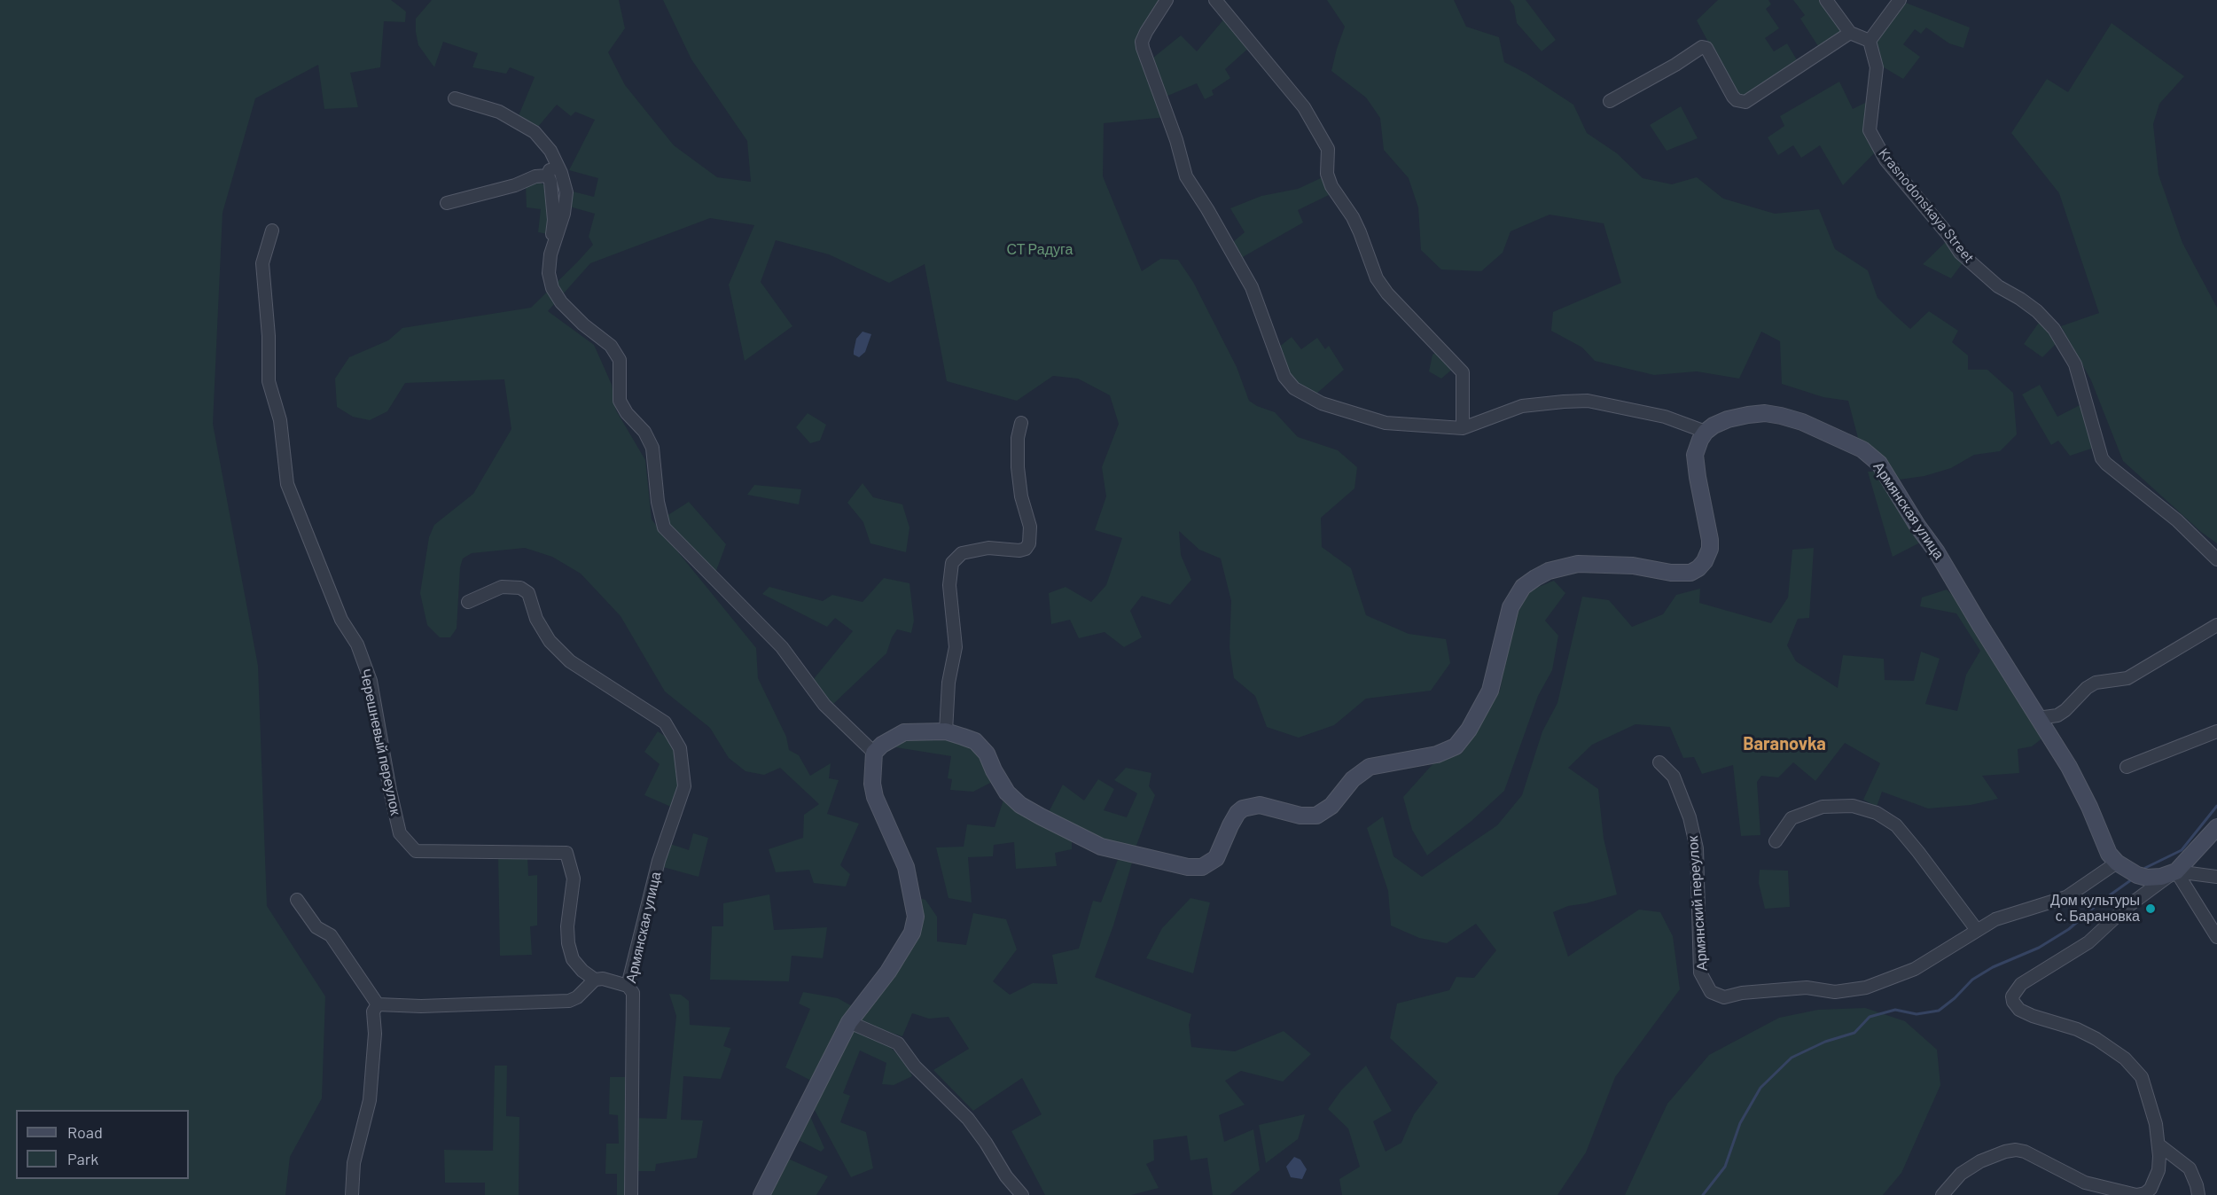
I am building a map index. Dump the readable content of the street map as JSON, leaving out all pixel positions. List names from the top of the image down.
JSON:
{
  "streets": {
    "street": [
      "Krasnodonskaya Street",
      "Армянская улица",
      "Черешневый переулок",
      "Армянский переулок"
    ]
  },
  "crossings": [
    ["Армянская улица", "Армянский переулок"]
  ],
  "districts": ["Baranovka"],
  "parks": ["СТ Радуга"],
  "places": ["Дом культуры с. Барановка"],
  "legend": ["Road", "Park"]
}
